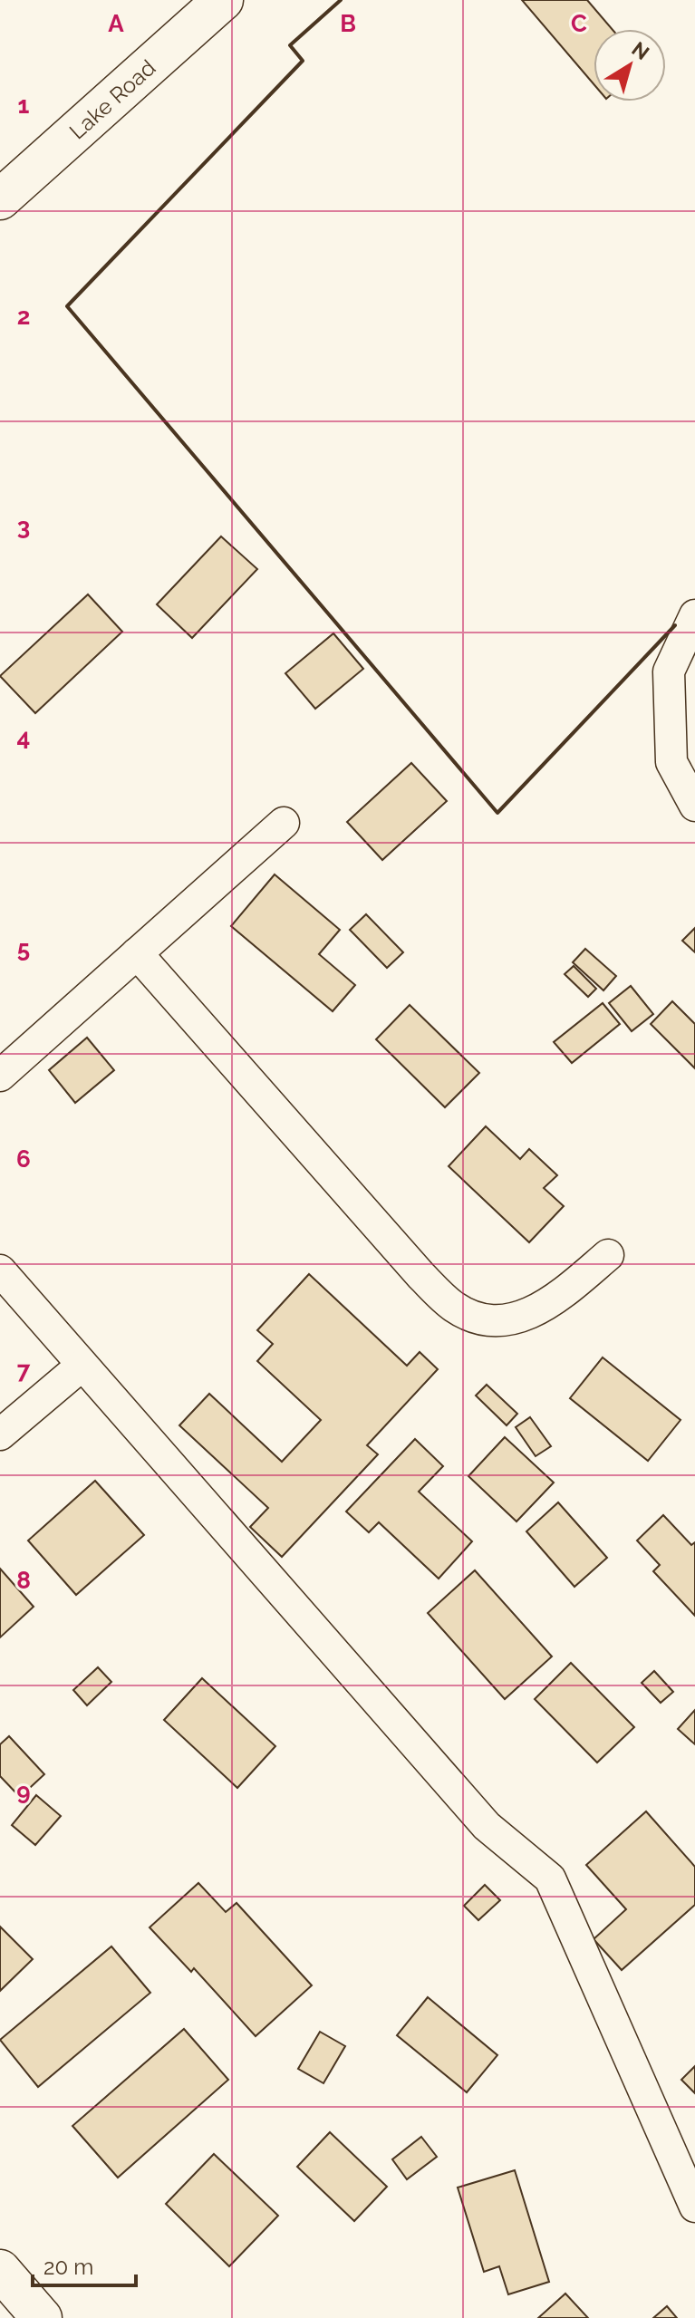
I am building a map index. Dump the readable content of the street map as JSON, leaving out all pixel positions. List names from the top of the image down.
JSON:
{
  "streets": {
    "main road": ["Lake Road"]
  },
  "scale_bar": "20 m",
  "north": "top right",
  "grid": {
    "columns": ["A", "B", "C"],
    "rows": [
      "1",
      "2",
      "3",
      "4",
      "5",
      "6",
      "7",
      "8",
      "9"
    ]
  }
}
